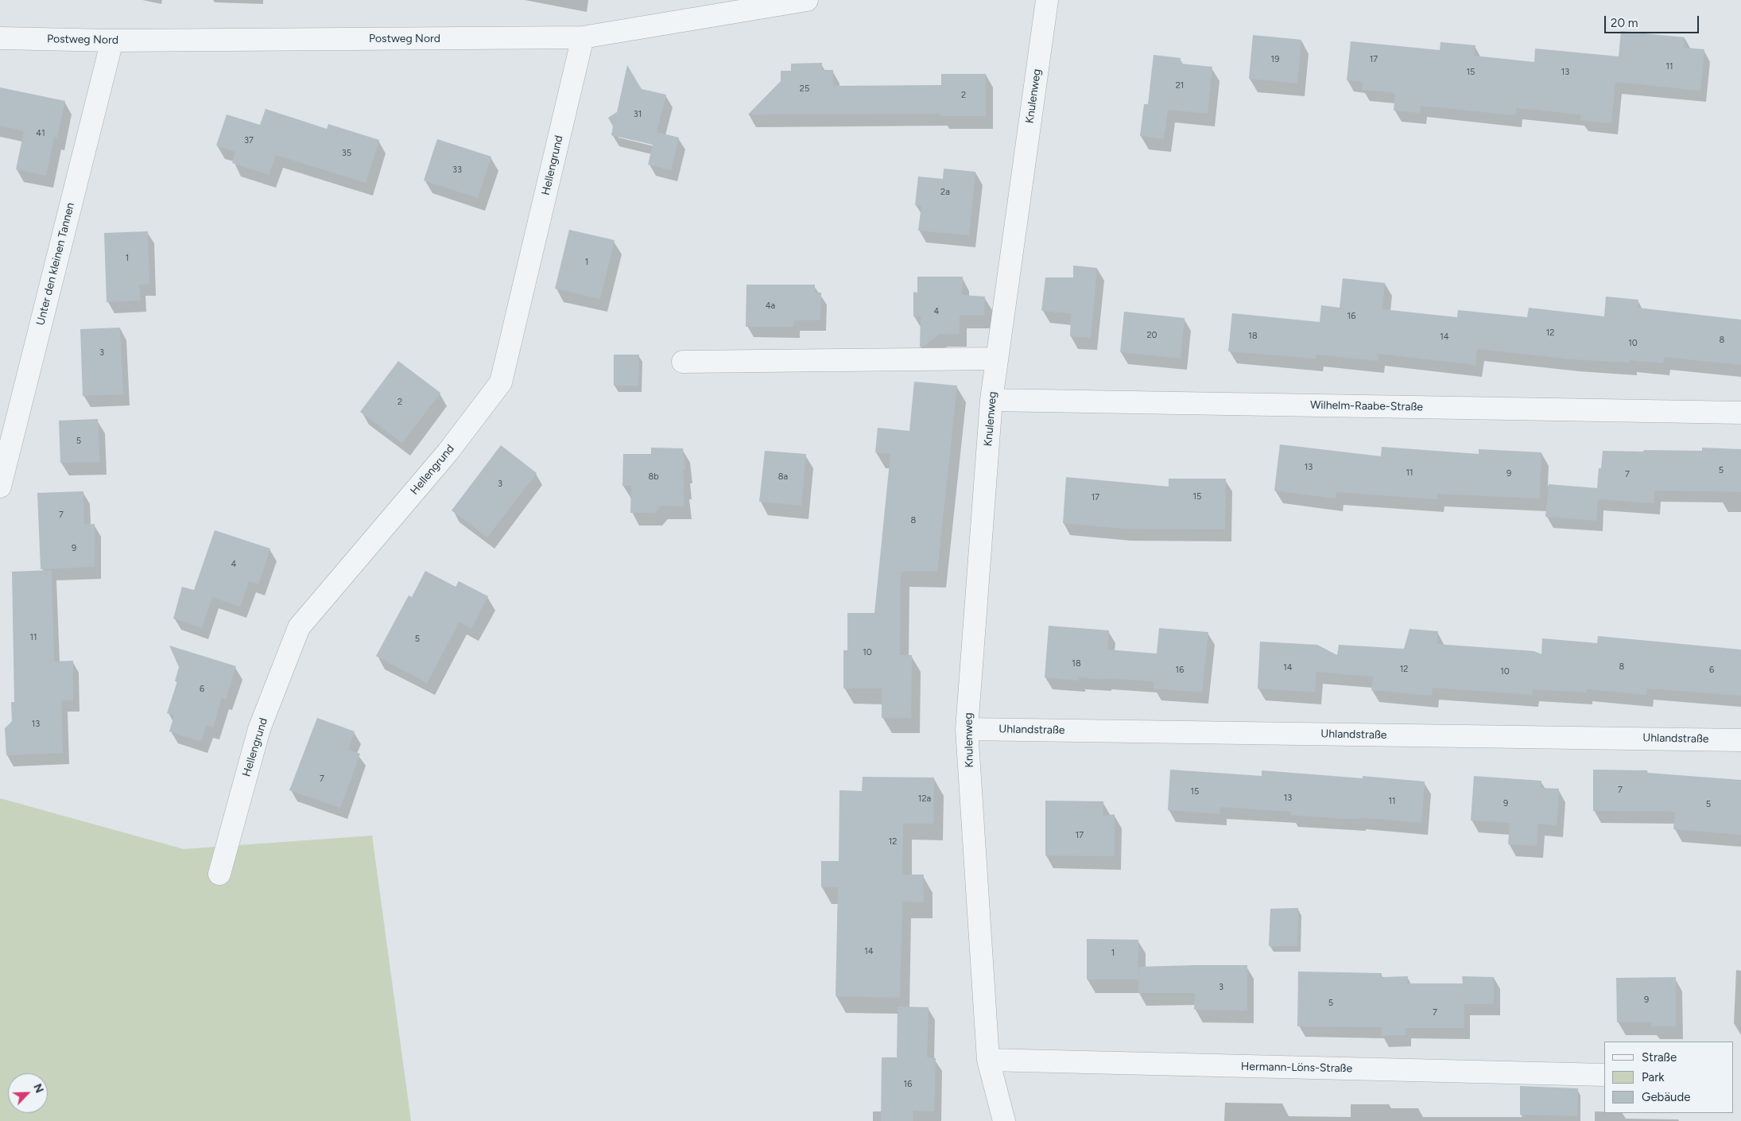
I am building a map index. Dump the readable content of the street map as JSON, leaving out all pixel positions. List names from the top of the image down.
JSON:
{
  "streets": {
    "street": [
      "Postweg Nord",
      "Knulenweg",
      "Hellengrund",
      "Unter den kleinen Tannen",
      "Wilhelm-Raabe-Straße",
      "Uhlandstraße",
      "Hermann-Löns-Straße"
    ]
  },
  "crossings": [
    ["Postweg Nord", "Hellengrund"],
    ["Postweg Nord", "Unter den kleinen Tannen"],
    ["Knulenweg", "Wilhelm-Raabe-Straße"],
    ["Knulenweg", "Uhlandstraße"],
    ["Knulenweg", "Hermann-Löns-Straße"]
  ],
  "house_numbers": [
    "19",
    "17",
    "11",
    "15",
    "13",
    "21",
    "25",
    "2",
    "31",
    "41",
    "37",
    "35",
    "33",
    "2a",
    "1",
    "1",
    "4a",
    "4",
    "16",
    "12",
    "20",
    "18",
    "14",
    "8",
    "10",
    "3",
    "2",
    "5",
    "13",
    "5",
    "11",
    "9",
    "7",
    "8b",
    "8a",
    "3",
    "15",
    "17",
    "7",
    "8",
    "9",
    "4",
    "11",
    "5",
    "10",
    "18",
    "8",
    "14",
    "12",
    "16",
    "6",
    "10",
    "6",
    "13",
    "7",
    "7",
    "15",
    "13",
    "12a",
    "11",
    "9",
    "5",
    "17",
    "12",
    "14",
    "1",
    "3",
    "9",
    "5",
    "7",
    "16"
  ],
  "legend": ["Straße", "Park", "Gebäude"],
  "scale_bar": "20 m",
  "north": "top right"
}
